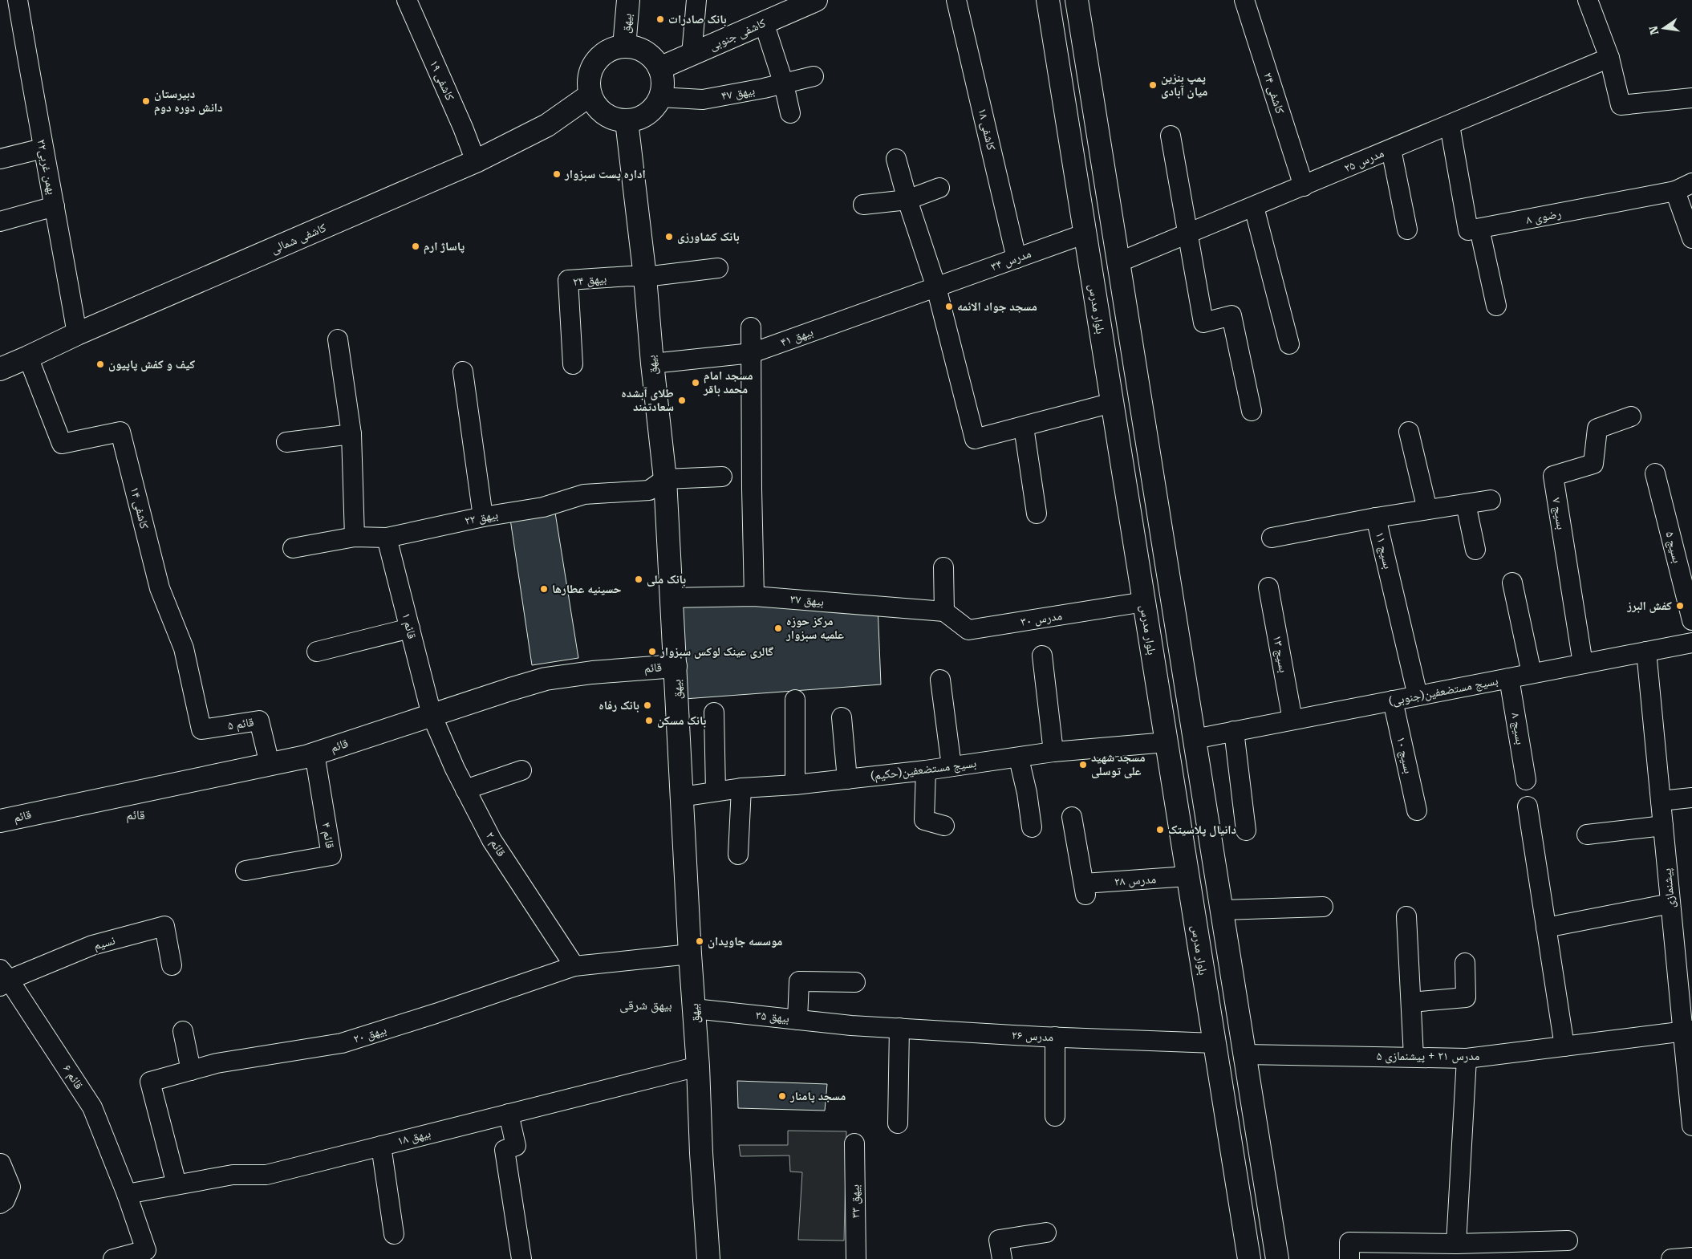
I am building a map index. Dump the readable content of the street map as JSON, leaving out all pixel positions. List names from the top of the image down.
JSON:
{
  "streets": {
    "main road": [
      "بیهق",
      "کاشفی جنوبی",
      "کاشفی شمالی",
      "بلوار مدرس",
      "قائم"
    ],
    "street": [
      "کاشفی ۱۹",
      "بیهق ۴۷",
      "کاشفی ۲۴",
      "کاشفی ۱۸",
      "مدرس ۲۵",
      "۲۲بهمن غربی",
      "رضوی ۸",
      "مدرس ۳۴",
      "بیهق ۲۴",
      "بیهق ۴۱",
      "کاشفی ۱۴",
      "بسیج ۷",
      "بیهق ۲۲",
      "بسیج ۵",
      "بسیج ۱۱",
      "بیهق ۳۷",
      "مدرس ۳۰",
      "قائم ۱",
      "بسیج ۱۳",
      "بسیج مستضعفین(جنوبی)",
      "قائم ۵",
      "بسیج ۸",
      "بسیج ۱۰",
      "بسیج مستضعفین(حکیم)",
      "قائم ۴",
      "قائم ۲",
      "مدرس ۲۸",
      "پیشنمازی",
      "نسیم",
      "بیهق ۳۵",
      "بیهق ۲۰",
      "مدرس ۲۶",
      "مدرس ۲۱ + پیشنمازی ۵",
      "قائم ۶",
      "بیهق ۱۸",
      "بیهق ۳۳"
    ]
  },
  "crossings": [
    ["بیهق", "کاشفی جنوبی"],
    ["بیهق", "بیهق ۴۷"],
    ["بیهق", "کاشفی شمالی"],
    ["بیهق", "بیهق ۲۴"],
    ["بیهق", "بیهق ۴۱"],
    ["بیهق", "بیهق ۲۲"],
    ["بیهق", "بیهق ۳۷"],
    ["بیهق", "قائم"],
    ["بیهق", "بسیج مستضعفین(حکیم)"],
    ["بیهق", "بیهق ۳۵"],
    ["بیهق", "بیهق ۲۰"],
    ["بیهق", "بیهق ۱۸"],
    ["کاشفی جنوبی", "بیهق ۴۷"],
    ["کاشفی جنوبی", "کاشفی شمالی"],
    ["کاشفی ۱۹", "کاشفی شمالی"],
    ["بیهق ۴۷", "کاشفی شمالی"],
    ["کاشفی ۲۴", "مدرس ۲۵"],
    ["کاشفی ۱۸", "مدرس ۳۴"],
    ["۲۲بهمن غربی", "کاشفی شمالی"],
    ["کاشفی شمالی", "کاشفی ۱۴"],
    ["مدرس ۳۴", "بلوار مدرس"],
    ["مدرس ۳۴", "بیهق ۴۱"],
    ["بلوار مدرس", "مدرس ۳۰"],
    ["بلوار مدرس", "بسیج مستضعفین(حکیم)"],
    ["بلوار مدرس", "مدرس ۲۸"],
    ["بلوار مدرس", "مدرس ۲۶"],
    ["کاشفی ۱۴", "قائم ۵"],
    ["بسیج ۷", "بسیج مستضعفین(جنوبی)"],
    ["بیهق ۲۲", "قائم ۱"],
    ["بسیج ۱۱", "بسیج مستضعفین(جنوبی)"],
    ["بیهق ۳۷", "مدرس ۳۰"],
    ["قائم ۱", "قائم"],
    ["قائم ۱", "قائم ۲"],
    ["بسیج ۱۳", "بسیج مستضعفین(جنوبی)"],
    ["قائم", "قائم ۵"],
    ["قائم", "قائم ۴"],
    ["قائم", "قائم ۲"],
    ["بسیج مستضعفین(جنوبی)", "بسیج ۸"],
    ["بسیج مستضعفین(جنوبی)", "بسیج ۱۰"],
    ["بسیج مستضعفین(جنوبی)", "پیشنمازی"],
    ["قائم ۲", "بیهق ۲۰"],
    ["پیشنمازی", "مدرس ۲۱ + پیشنمازی ۵"],
    ["نسیم", "قائم ۶"],
    ["بیهق ۳۵", "مدرس ۲۶"],
    ["بیهق ۲۰", "بیهق ۱۸"],
    ["قائم ۶", "بیهق ۱۸"]
  ],
  "districts": ["قائم", "بیهق شرقی"],
  "places": [
    "بانک صادرات",
    "پمپ بنزین میان آبادی",
    "دبیرستان دانش دوره دوم",
    "اداره پست سبزوار",
    "بانک کشاورزی",
    "پاساژ ارم",
    "مسجد جواد الائمه",
    "کیف و کفش پاپیون",
    "مسجد امام محمد باقر",
    "طلای آبشده سعادتمند",
    "بانک ملی",
    "حسینیه عطارها",
    "کفش البرز",
    "مرکز حوزه علمیه سبزوار",
    "گالری عینک لوکس سبزوار",
    "بانک رفاه",
    "بانک مسکن",
    "مسجد شهید علی توسلی",
    "دانیال پلاسیتک",
    "موسسه جاویدان",
    "مسجد پامنار"
  ],
  "north": "left"
}
